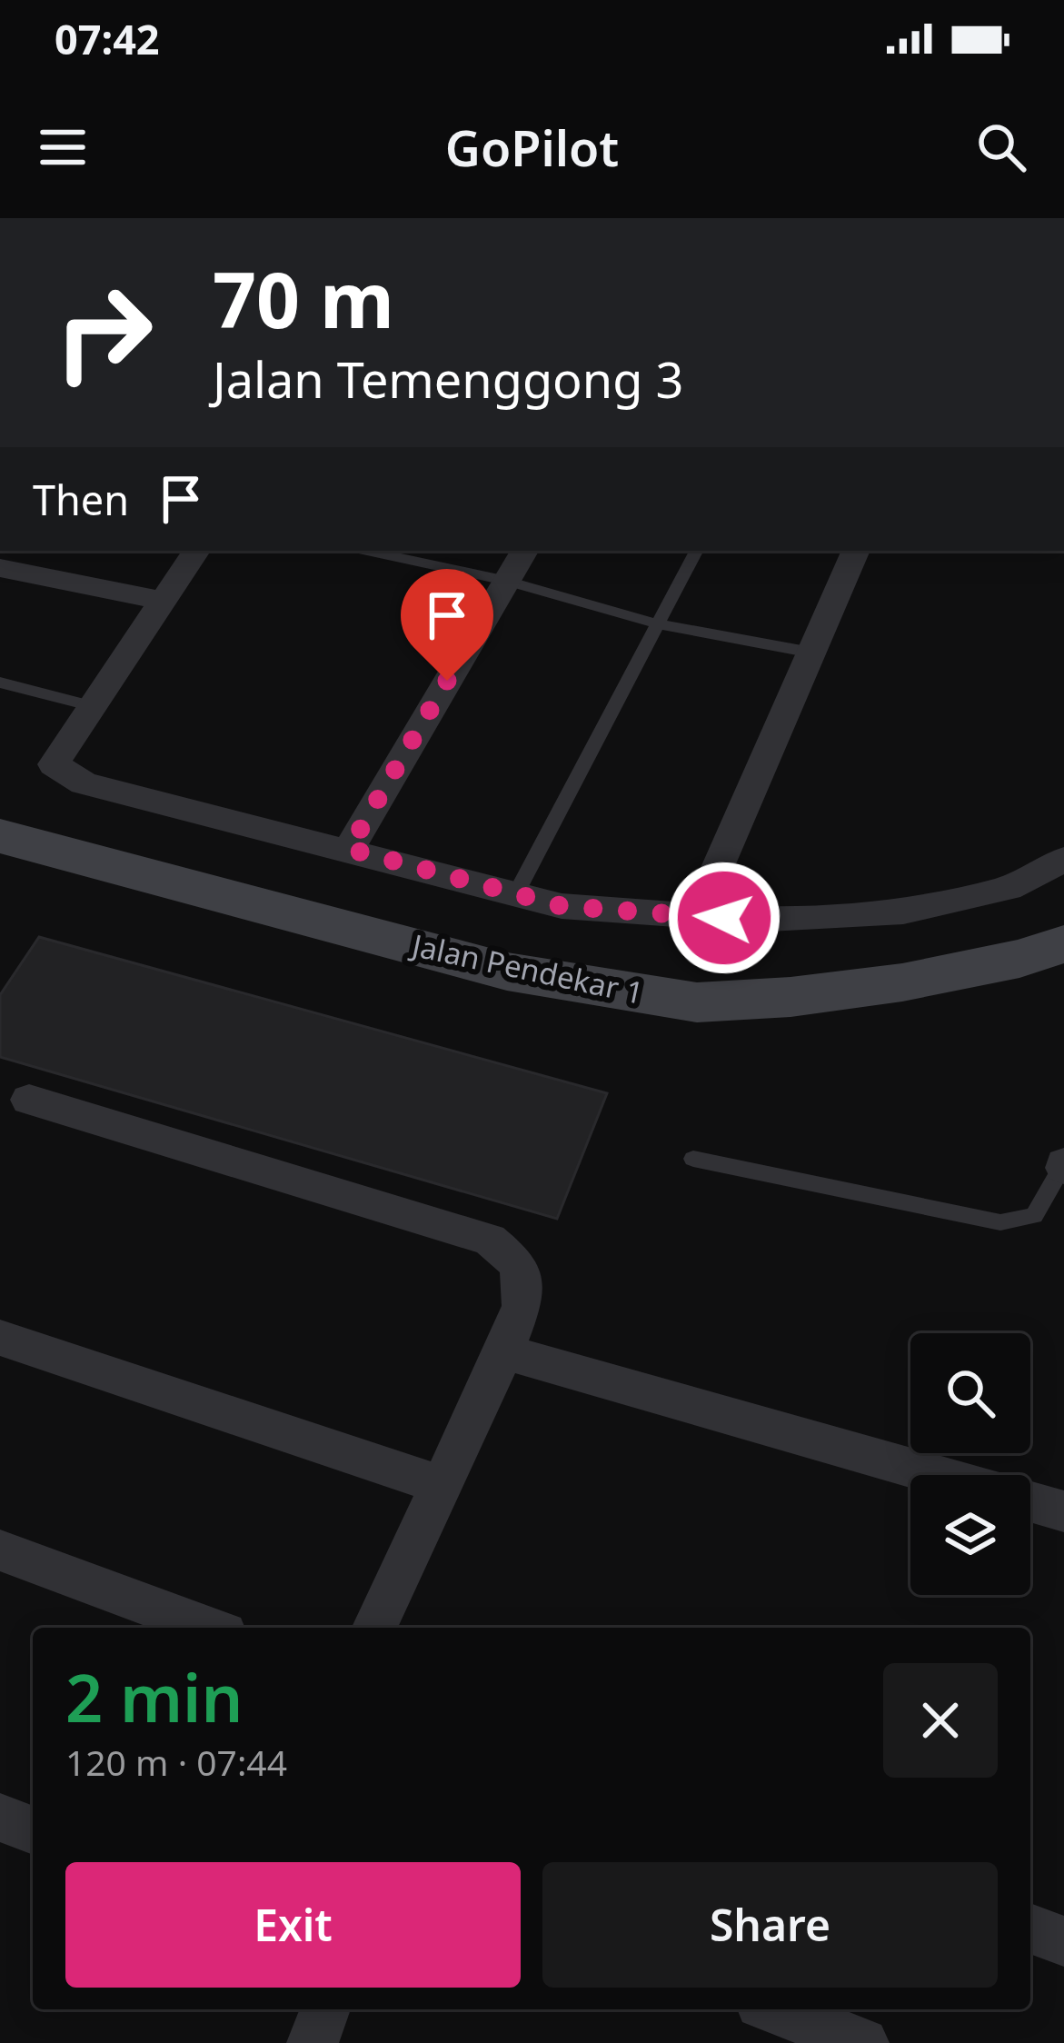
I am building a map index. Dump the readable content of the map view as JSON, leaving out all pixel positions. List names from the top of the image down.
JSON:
{
  "streets": {
    "street": ["Jalan Pendekar 1"]
  },
  "page": {
    "status": "07:42",
    "header": "GoPilot",
    "turn": ["70 m", "Jalan Temenggong 3"],
    "then": "Then",
    "heading": ["2 min", "120 m · 07:44"],
    "buttons": ["Exit", "Share"]
  }
}
